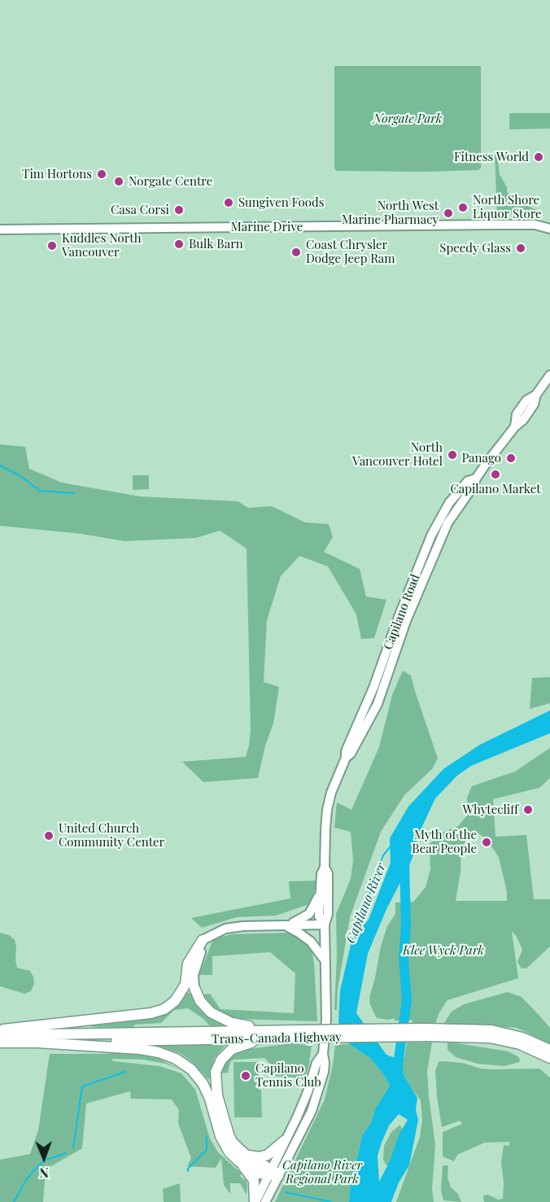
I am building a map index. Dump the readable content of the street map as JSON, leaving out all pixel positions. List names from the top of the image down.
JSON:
{
  "streets": {
    "highway": ["Trans-Canada Highway"],
    "main road": ["Marine Drive", "Capilano Road"]
  },
  "water": ["Capilano River"],
  "parks": ["Norgate Park", "Klee Wyck Park", "Capilano River Regional Park"],
  "places": [
    "Fitness World",
    "Tim Hortons",
    "Norgate Centre",
    "Sungiven Foods",
    "North Shore Liquor Store",
    "Casa Corsi",
    "North West Marine Pharmacy",
    "Bulk Barn",
    "Kuddles North Vancouver",
    "Speedy Glass",
    "Coast Chrysler Dodge Jeep Ram",
    "North Vancouver Hotel",
    "Panago",
    "Capilano Market",
    "Whytecliff",
    "United Church Community Center",
    "Myth of the Bear People",
    "Capilano Tennis Club"
  ],
  "north": "bottom"
}
